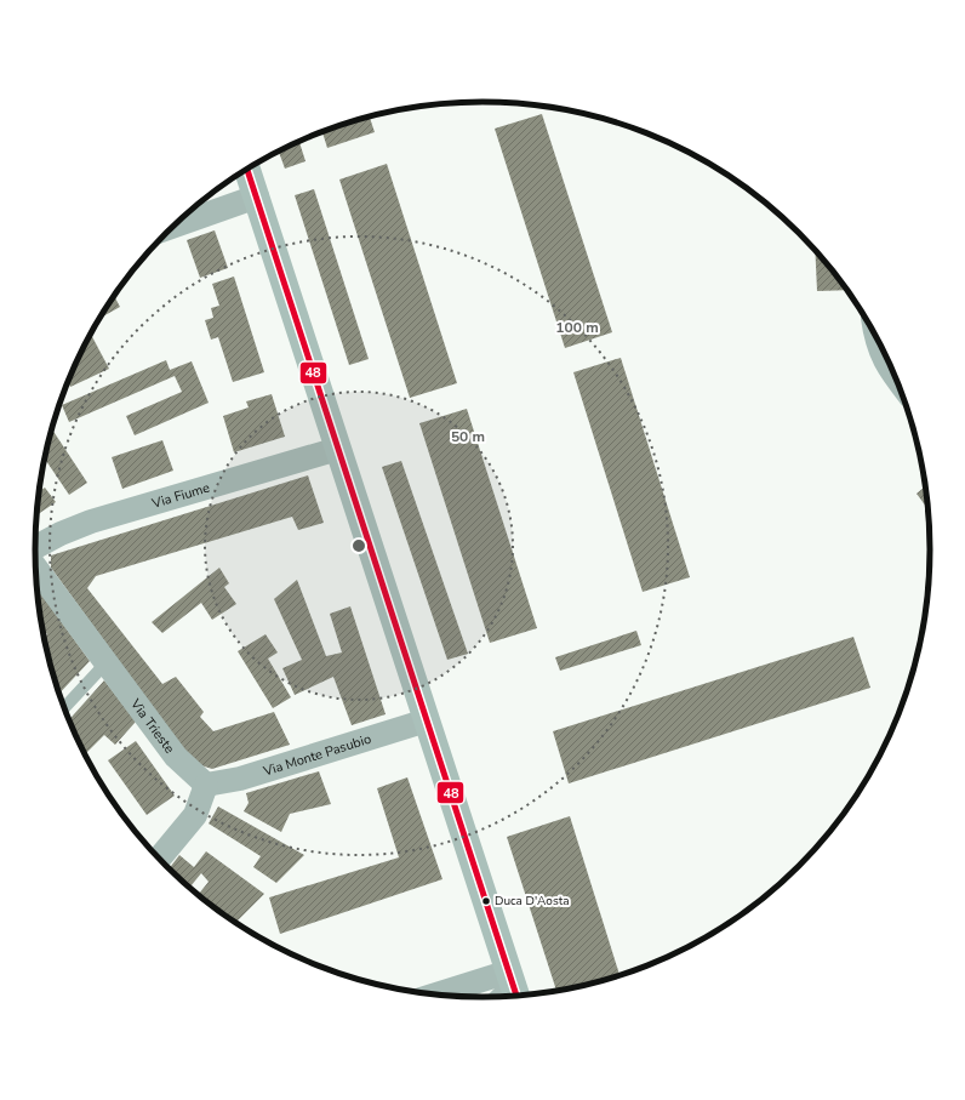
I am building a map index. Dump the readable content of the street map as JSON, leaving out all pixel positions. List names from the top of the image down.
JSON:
{
  "streets": {
    "street": ["Via Fiume", "Via Trieste", "Via Monte Pasubio"]
  },
  "crossings": [
    ["Via Trieste", "Via Monte Pasubio"]
  ],
  "places": ["Duca D'Aosta"],
  "lines": ["transit line 48"],
  "rings": ["100 m", "50 m"]
}
